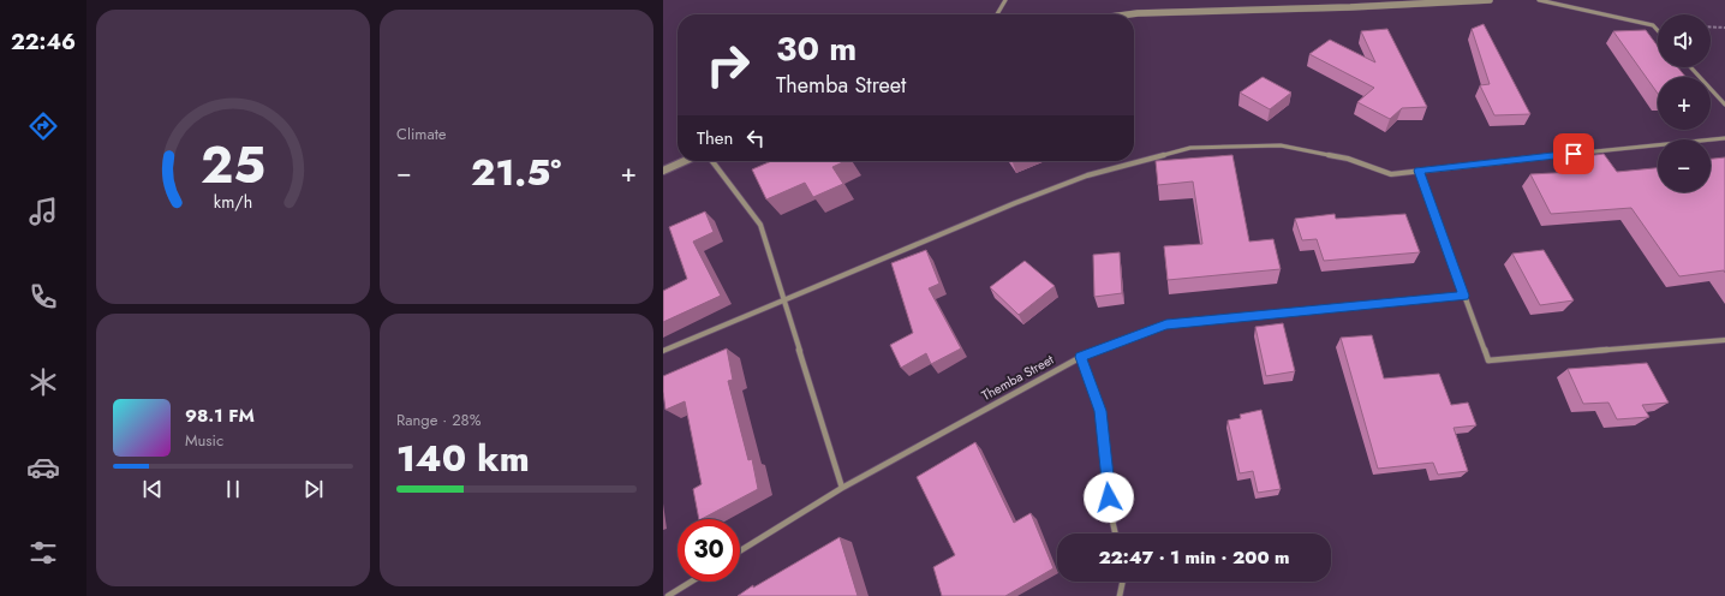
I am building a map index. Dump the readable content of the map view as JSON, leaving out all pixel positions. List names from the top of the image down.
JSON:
{
  "streets": {
    "street": ["Themba Street"]
  },
  "page": {
    "tabs": "22:46",
    "tile": [
      "Climate",
      ["Range · 28%", "140 km"]
    ],
    "map_buttons": ["+", "−"],
    "turn": ["30 m", "Themba Street"],
    "then": "Then",
    "heat": ["−", "21.5°", "+"],
    "song": ["98.1 FM", "Music"],
    "limit": "30",
    "trip": "22:47 · 1 min · 200 m",
    "gauge": ["25", "km/h"]
  }
}
